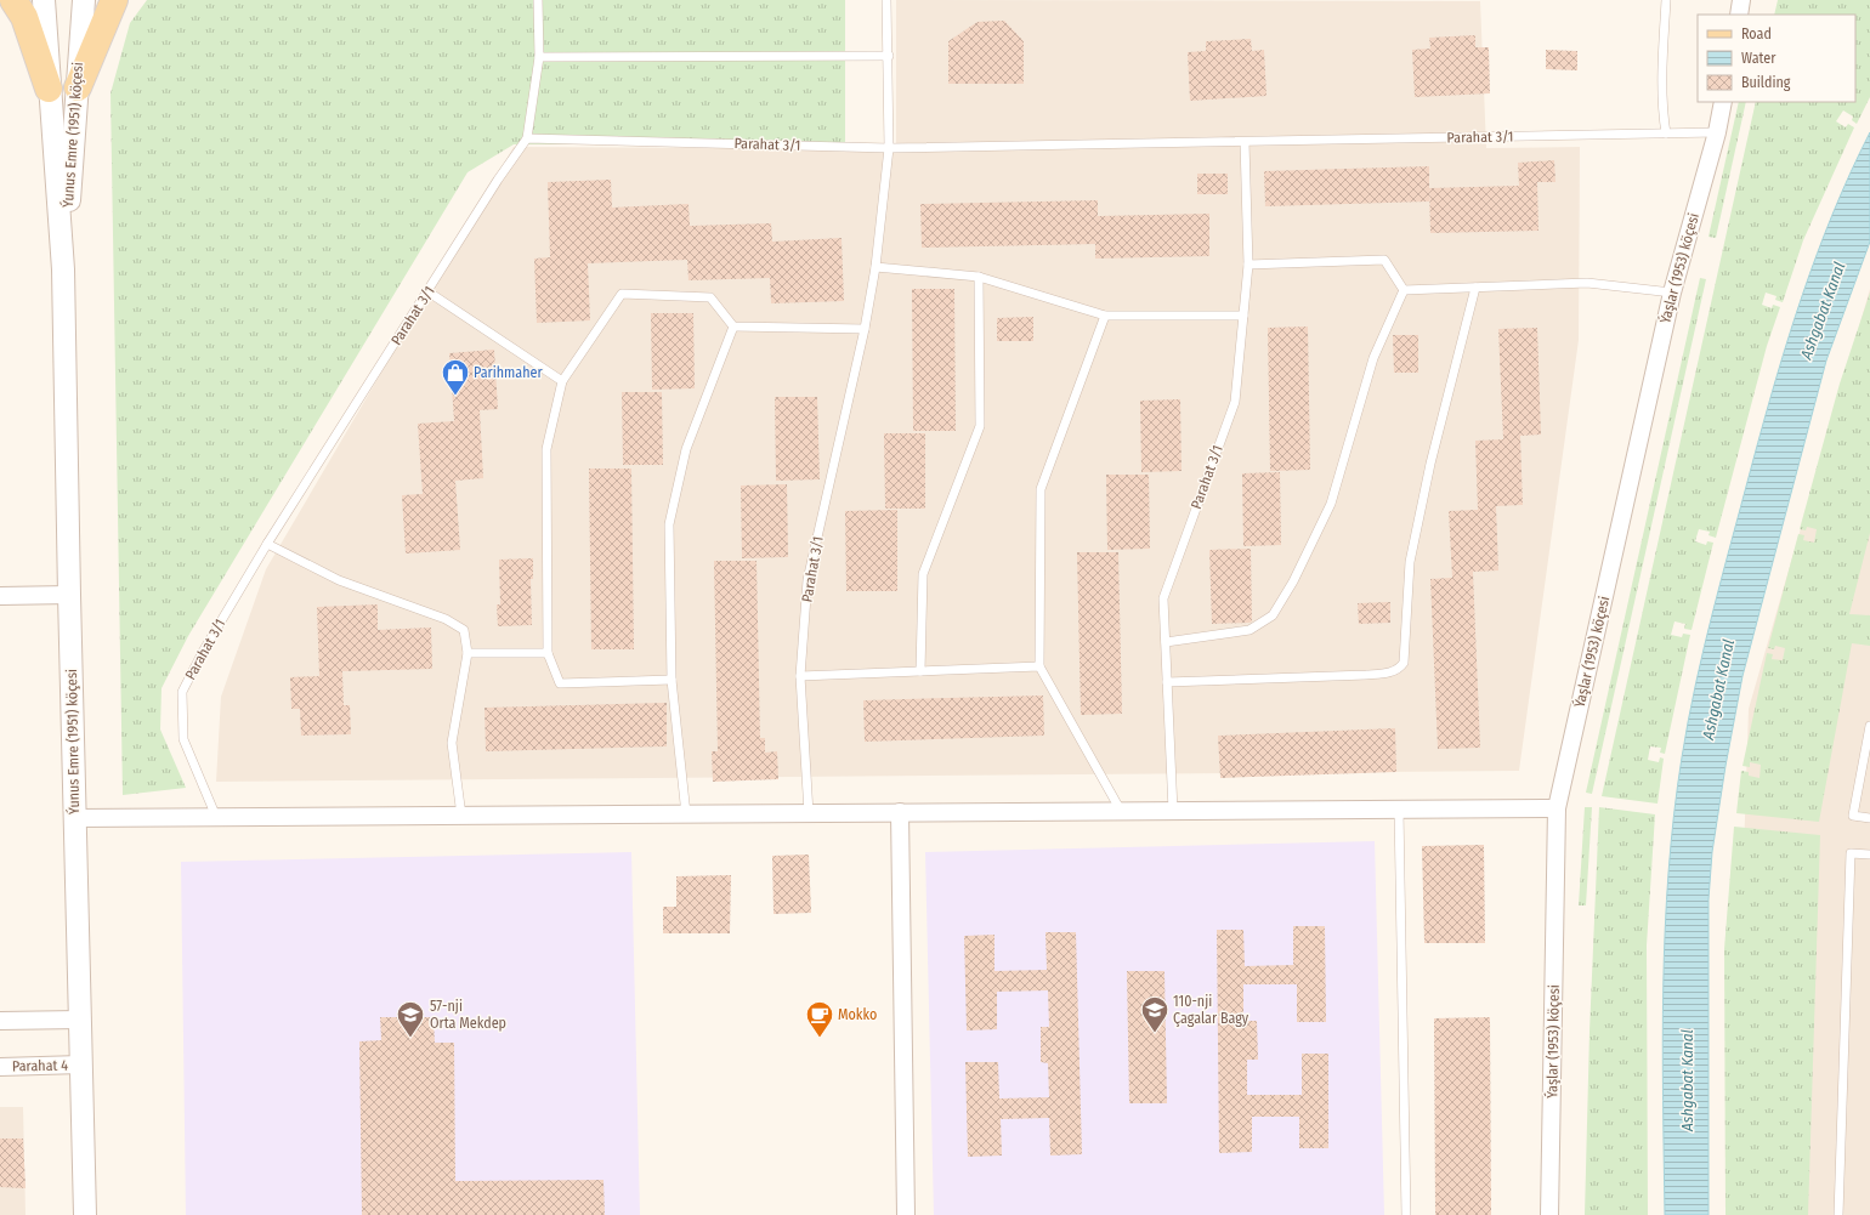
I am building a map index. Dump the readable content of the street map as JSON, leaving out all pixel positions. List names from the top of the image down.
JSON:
{
  "streets": {
    "street": ["Ýunus Emre (1951) köçesi", "Ýaşlar (1953) köçesi", "Parahat 4"],
    "lane": ["Parahat 3/1"]
  },
  "crossings": [
    ["Ýunus Emre (1951) köçesi", "Parahat 4"],
    ["Parahat 3/1", "Ýaşlar (1953) köçesi"]
  ],
  "water": ["Ashgabat Kanal"],
  "places": {
    "shop": ["Parihmaher"],
    "school or university": ["110-nji Çagalar Bagy", "57-nji Orta Mekdep"],
    "cafe": ["Mokko"]
  },
  "legend": ["Road", "Water", "Building"]
}
